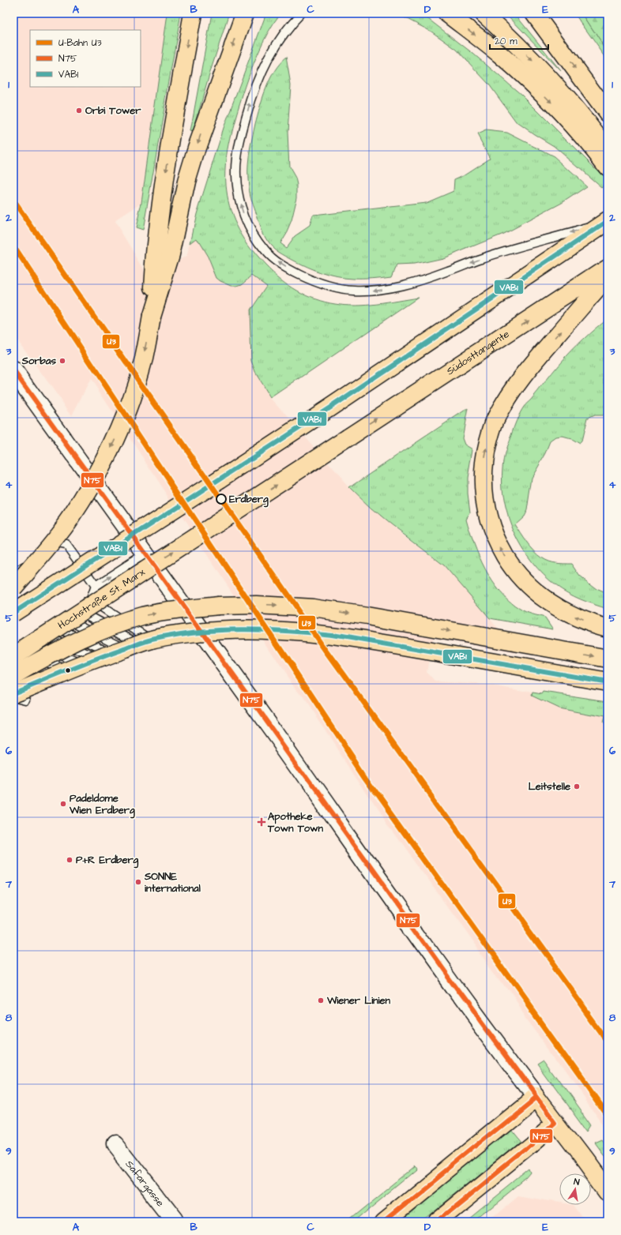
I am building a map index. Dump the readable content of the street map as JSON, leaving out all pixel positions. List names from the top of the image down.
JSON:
{
  "streets": {
    "main road": ["Südosttangente", "Hochstraße St. Marx"],
    "street": ["Safargasse"]
  },
  "crossings": [
    ["Südosttangente", "Hochstraße St. Marx"]
  ],
  "places": {
    "other": [
      "Orbi Tower",
      "Sorbas",
      "Erdberg",
      "Leitstelle",
      "Padeldome Wien Erdberg",
      "P+R Erdberg",
      "SONNE international",
      "Wiener Linien"
    ],
    "health": ["Apotheke Town Town"]
  },
  "lines": ["metro line U3", "transit line VAB1", "transit line N75"],
  "legend": ["U-Bahn U3", "N75", "VAB1"],
  "scale_bar": "20 m",
  "north": "top",
  "grid": {
    "columns": [
      "A",
      "B",
      "C",
      "D",
      "E"
    ],
    "rows": [
      "1",
      "2",
      "3",
      "4",
      "5",
      "6",
      "7",
      "8",
      "9"
    ]
  }
}
